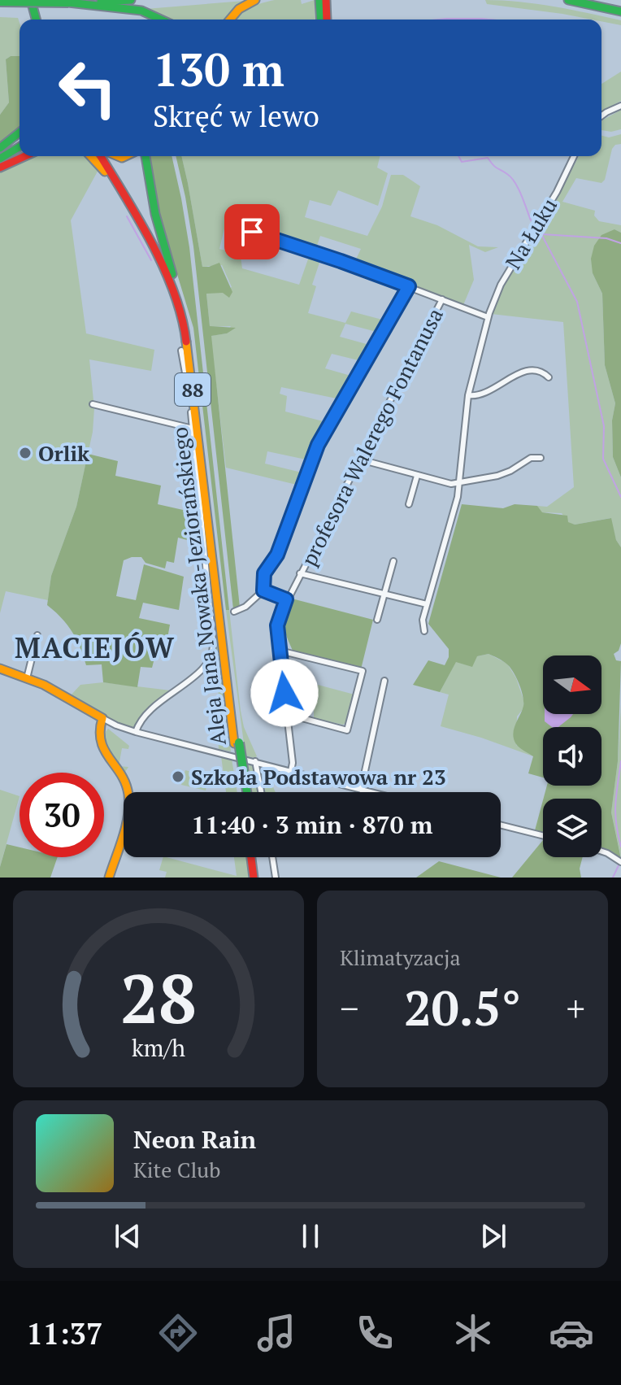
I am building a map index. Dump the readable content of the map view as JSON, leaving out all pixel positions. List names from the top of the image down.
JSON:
{
  "streets": {
    "main road": ["88", "Aleja Jana Nowaka-Jeziorańskiego"],
    "street": ["Na Łuku", "profesora Walerego Fontanusa"]
  },
  "crossings": [
    ["Na Łuku", "profesora Walerego Fontanusa"]
  ],
  "districts": ["MACIEJÓW"],
  "places": ["Orlik", "Szkoła Podstawowa nr 23"],
  "north": "right",
  "page": {
    "turn": ["130 m", "Skręć w lewo"],
    "limit": "30",
    "trip": "11:40 · 3 min · 870 m",
    "tile": "Klimatyzacja",
    "heat": ["−", "20.5°", "+"],
    "song": ["Neon Rain", "Kite Club"],
    "tabs": "11:37",
    "gauge": ["28", "km/h"]
  }
}
